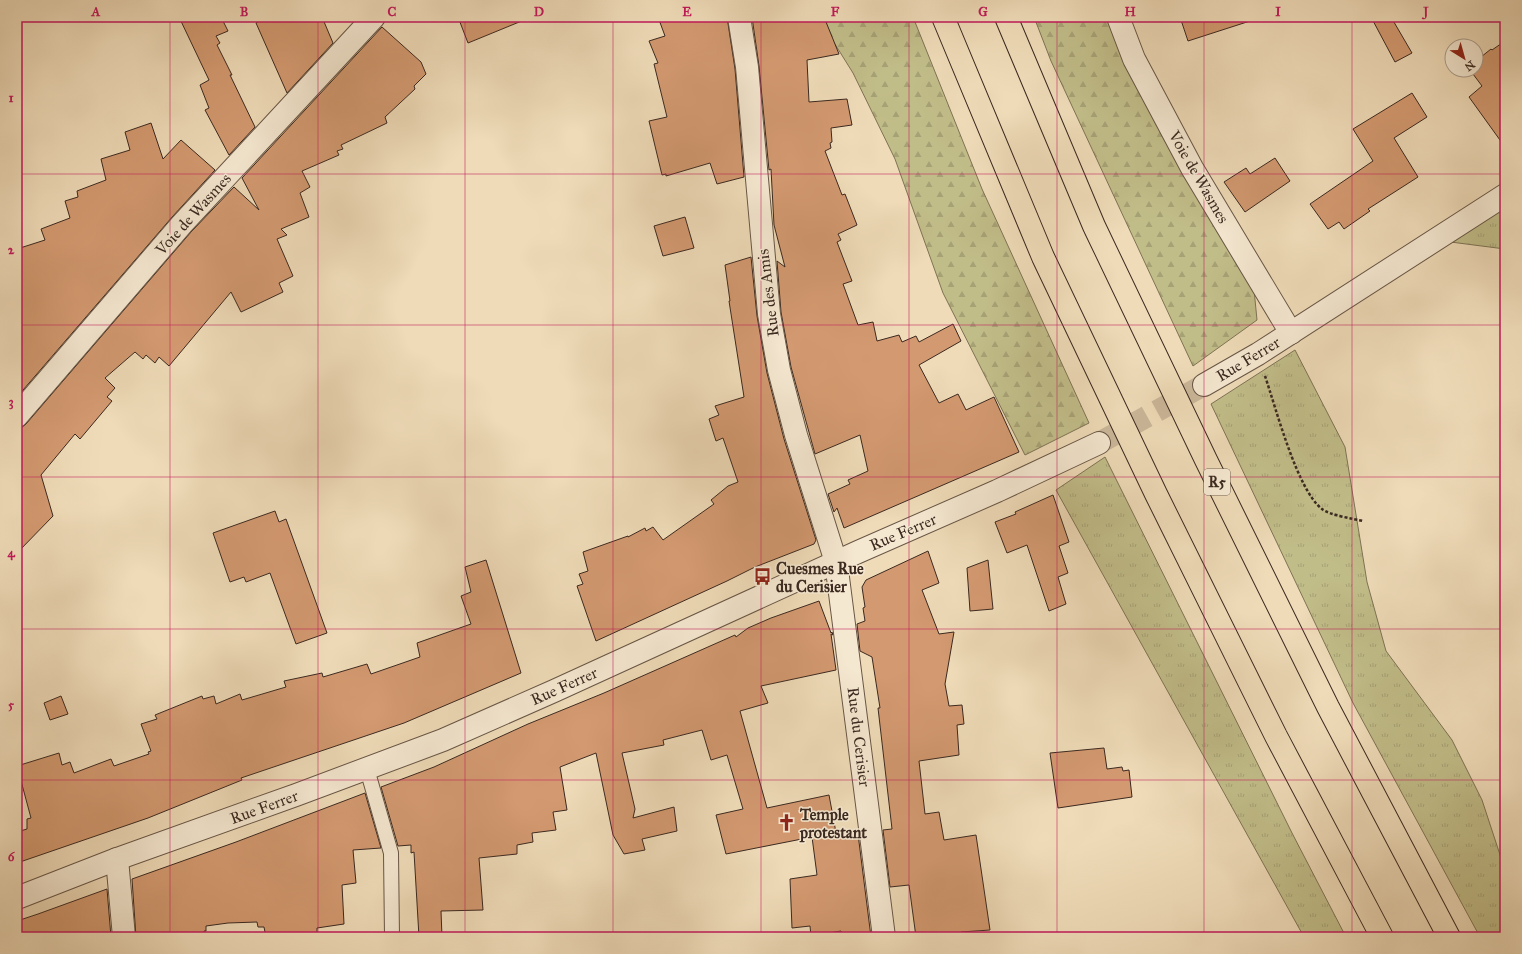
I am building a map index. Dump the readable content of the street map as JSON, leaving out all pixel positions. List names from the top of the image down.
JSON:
{
  "streets": {
    "highway": ["R5"],
    "street": [
      "Voie de Wasmes",
      "Rue des Amis",
      "Rue Ferrer",
      "Rue du Cerisier"
    ]
  },
  "crossings": [
    ["Voie de Wasmes", "Rue Ferrer"],
    ["Rue des Amis", "Rue Ferrer"],
    ["Rue des Amis", "Rue du Cerisier"],
    ["Rue Ferrer", "Rue du Cerisier"]
  ],
  "places": {
    "bus stop": ["Cuesmes Rue du Cerisier"],
    "church": ["Temple protestant"]
  },
  "north": "bottom right",
  "grid": {
    "columns": [
      "A",
      "B",
      "C",
      "D",
      "E",
      "F",
      "G",
      "H",
      "I",
      "J"
    ],
    "rows": [
      "1",
      "2",
      "3",
      "4",
      "5",
      "6"
    ]
  }
}
